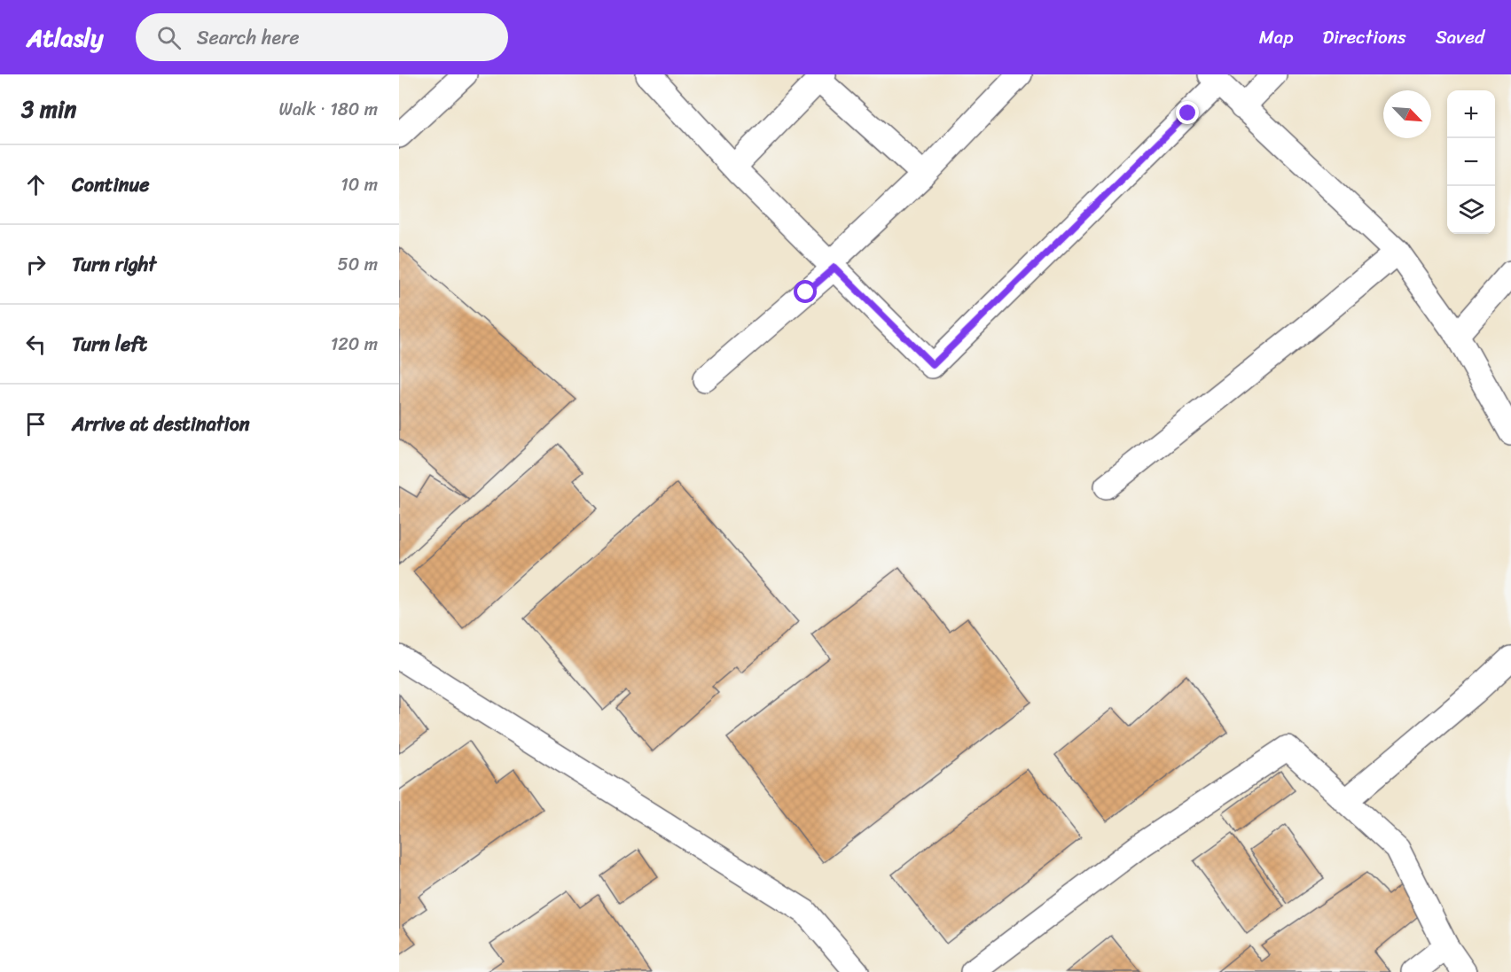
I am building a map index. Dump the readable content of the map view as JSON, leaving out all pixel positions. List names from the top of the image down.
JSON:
{
  "north": "bottom right",
  "page": {
    "header": "Atlasly",
    "search": "Search here",
    "nav": ["Map", "Directions", "Saved"],
    "heading": ["3 min", "Walk · 180 m"],
    "map_buttons": ["+", "−"],
    "list": [
      ["Continue", "10 m"],
      ["Turn right", "50 m"],
      ["Turn left", "120 m"],
      "Arrive at destination"
    ]
  }
}
